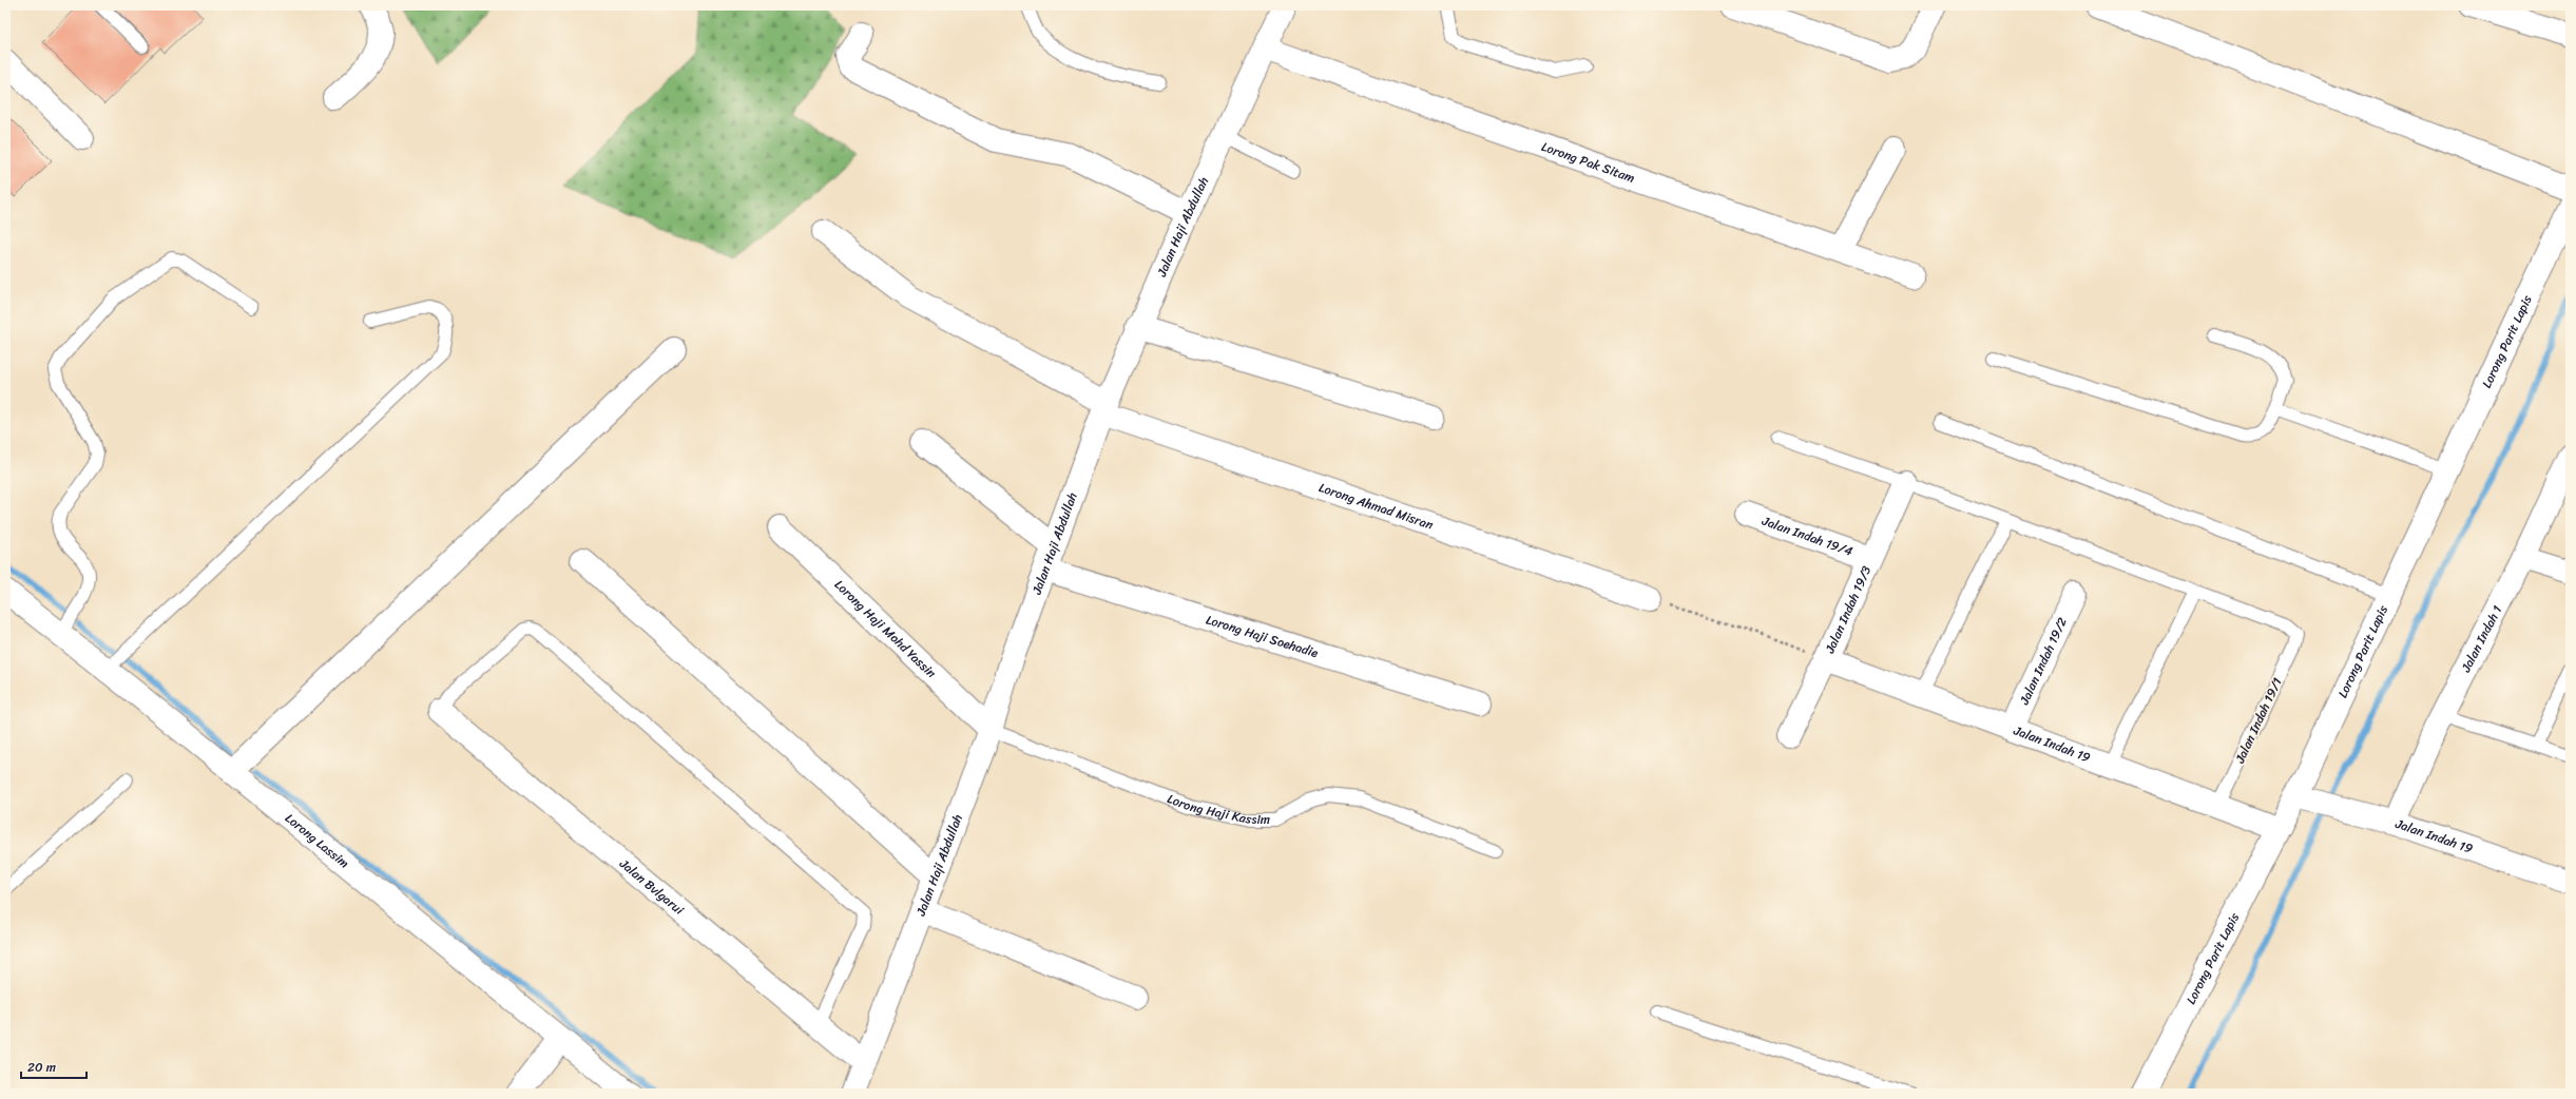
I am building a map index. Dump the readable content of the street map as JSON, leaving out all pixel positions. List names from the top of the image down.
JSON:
{
  "streets": {
    "street": [
      "Lorong Pak Sitam",
      "Jalan Haji Abdullah",
      "Lorong Parit Lapis",
      "Lorong Ahmad Misran",
      "Jalan Indah 19/4",
      "Jalan Indah 19/3",
      "Lorong Haji Mohd Yassin",
      "Lorong Haji Soehadie",
      "Jalan Indah 1",
      "Jalan Indah 19/2",
      "Jalan Indah 19",
      "Lorong Lassim",
      "Jalan Bvlgarui"
    ],
    "lane": ["Jalan Indah 19/1", "Lorong Haji Kassim"]
  },
  "crossings": [
    ["Lorong Pak Sitam", "Jalan Haji Abdullah"],
    ["Jalan Haji Abdullah", "Lorong Ahmad Misran"],
    ["Jalan Haji Abdullah", "Lorong Haji Mohd Yassin"],
    ["Jalan Haji Abdullah", "Lorong Haji Soehadie"],
    ["Jalan Haji Abdullah", "Lorong Haji Kassim"],
    ["Jalan Haji Abdullah", "Jalan Bvlgarui"],
    ["Lorong Parit Lapis", "Jalan Indah 19"],
    ["Jalan Indah 19/4", "Jalan Indah 19/3"],
    ["Jalan Indah 19/3", "Jalan Indah 19"],
    ["Lorong Haji Mohd Yassin", "Lorong Haji Kassim"],
    ["Jalan Indah 1", "Jalan Indah 19"],
    ["Jalan Indah 19/2", "Jalan Indah 19"],
    ["Jalan Indah 19/1", "Jalan Indah 19"]
  ],
  "scale_bar": "20 m"
}
